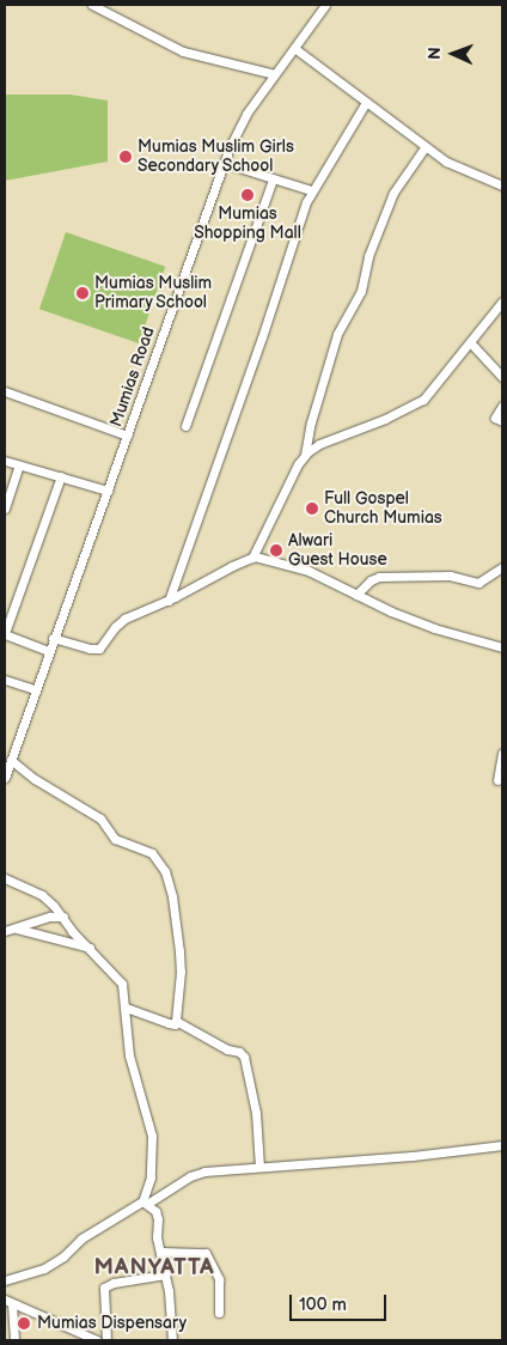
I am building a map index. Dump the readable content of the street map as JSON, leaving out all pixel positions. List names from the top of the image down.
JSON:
{
  "streets": {
    "street": ["Mumias Road"]
  },
  "districts": ["MANYATTA"],
  "places": [
    "Mumias Muslim Girls Secondary School",
    "Mumias Shopping Mall",
    "Mumias Muslim Primary School",
    "Full Gospel Church Mumias",
    "Alwari Guest House",
    "Mumias Dispensary"
  ],
  "scale_bar": "100 m",
  "north": "left"
}
